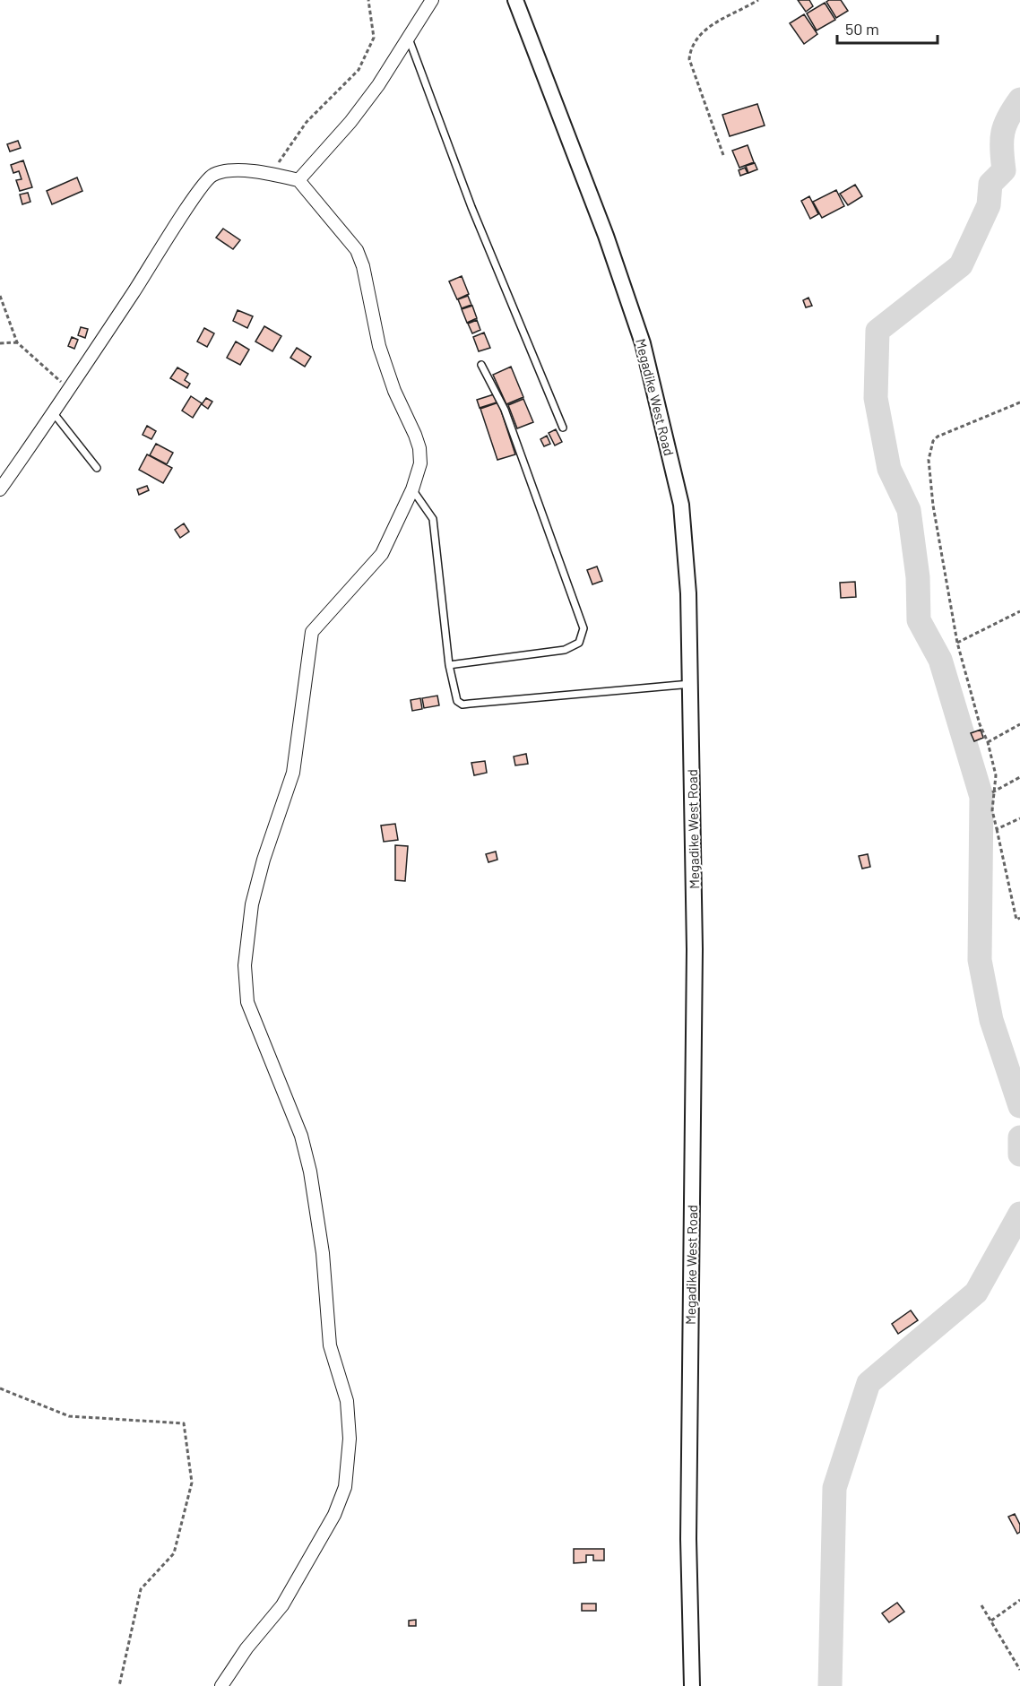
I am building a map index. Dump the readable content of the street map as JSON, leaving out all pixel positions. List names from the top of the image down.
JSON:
{
  "streets": {
    "street": ["Megadike West Road"]
  },
  "scale_bar": "50 m"
}
